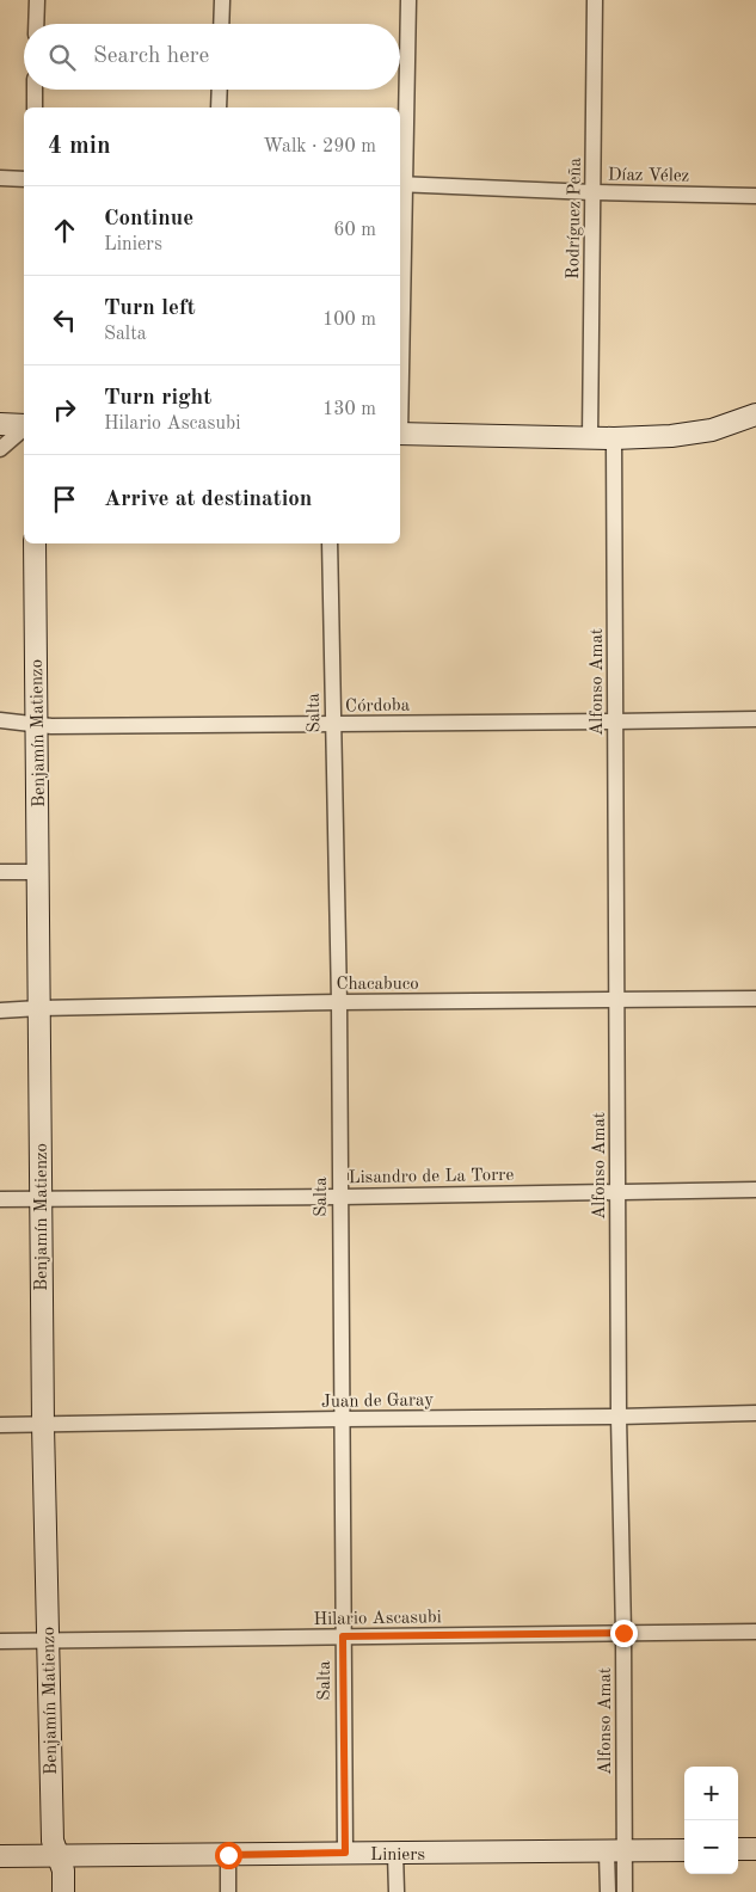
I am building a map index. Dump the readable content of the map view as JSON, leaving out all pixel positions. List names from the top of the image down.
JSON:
{
  "streets": {
    "street": [
      "Díaz Vélez",
      "Rodríguez Peña",
      "Alfonso Amat",
      "Córdoba",
      "Salta",
      "Benjamín Matienzo",
      "Chacabuco",
      "Lisandro de La Torre",
      "Juan de Garay",
      "Hilario Ascasubi",
      "Liniers"
    ]
  },
  "crossings": [
    ["Díaz Vélez", "Rodríguez Peña"],
    ["Alfonso Amat", "Córdoba"],
    ["Alfonso Amat", "Chacabuco"],
    ["Alfonso Amat", "Lisandro de La Torre"],
    ["Alfonso Amat", "Juan de Garay"],
    ["Alfonso Amat", "Hilario Ascasubi"],
    ["Alfonso Amat", "Liniers"],
    ["Córdoba", "Salta"],
    ["Córdoba", "Benjamín Matienzo"],
    ["Salta", "Chacabuco"],
    ["Salta", "Lisandro de La Torre"],
    ["Salta", "Juan de Garay"],
    ["Salta", "Hilario Ascasubi"],
    ["Salta", "Liniers"],
    ["Benjamín Matienzo", "Chacabuco"],
    ["Benjamín Matienzo", "Lisandro de La Torre"],
    ["Benjamín Matienzo", "Juan de Garay"],
    ["Benjamín Matienzo", "Hilario Ascasubi"],
    ["Benjamín Matienzo", "Liniers"]
  ],
  "page": {
    "search": "Search here",
    "heading": ["4 min", "Walk · 290 m"],
    "list": [
      ["Continue", "Liniers", "60 m"],
      ["Turn left", "Salta", "100 m"],
      ["Turn right", "Hilario Ascasubi", "130 m"],
      "Arrive at destination"
    ],
    "map_buttons": ["+", "−"]
  }
}
